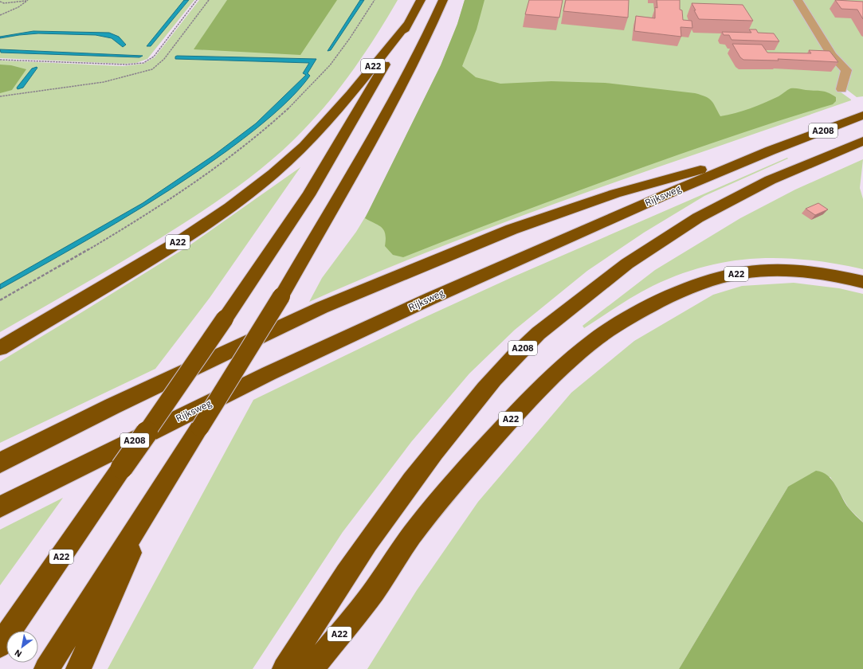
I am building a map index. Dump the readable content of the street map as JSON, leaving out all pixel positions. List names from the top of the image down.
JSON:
{
  "streets": {
    "highway": ["A22", "A208", "Rijksweg"]
  },
  "crossings": [
    ["A208", "Rijksweg"]
  ],
  "north": "bottom left"
}
